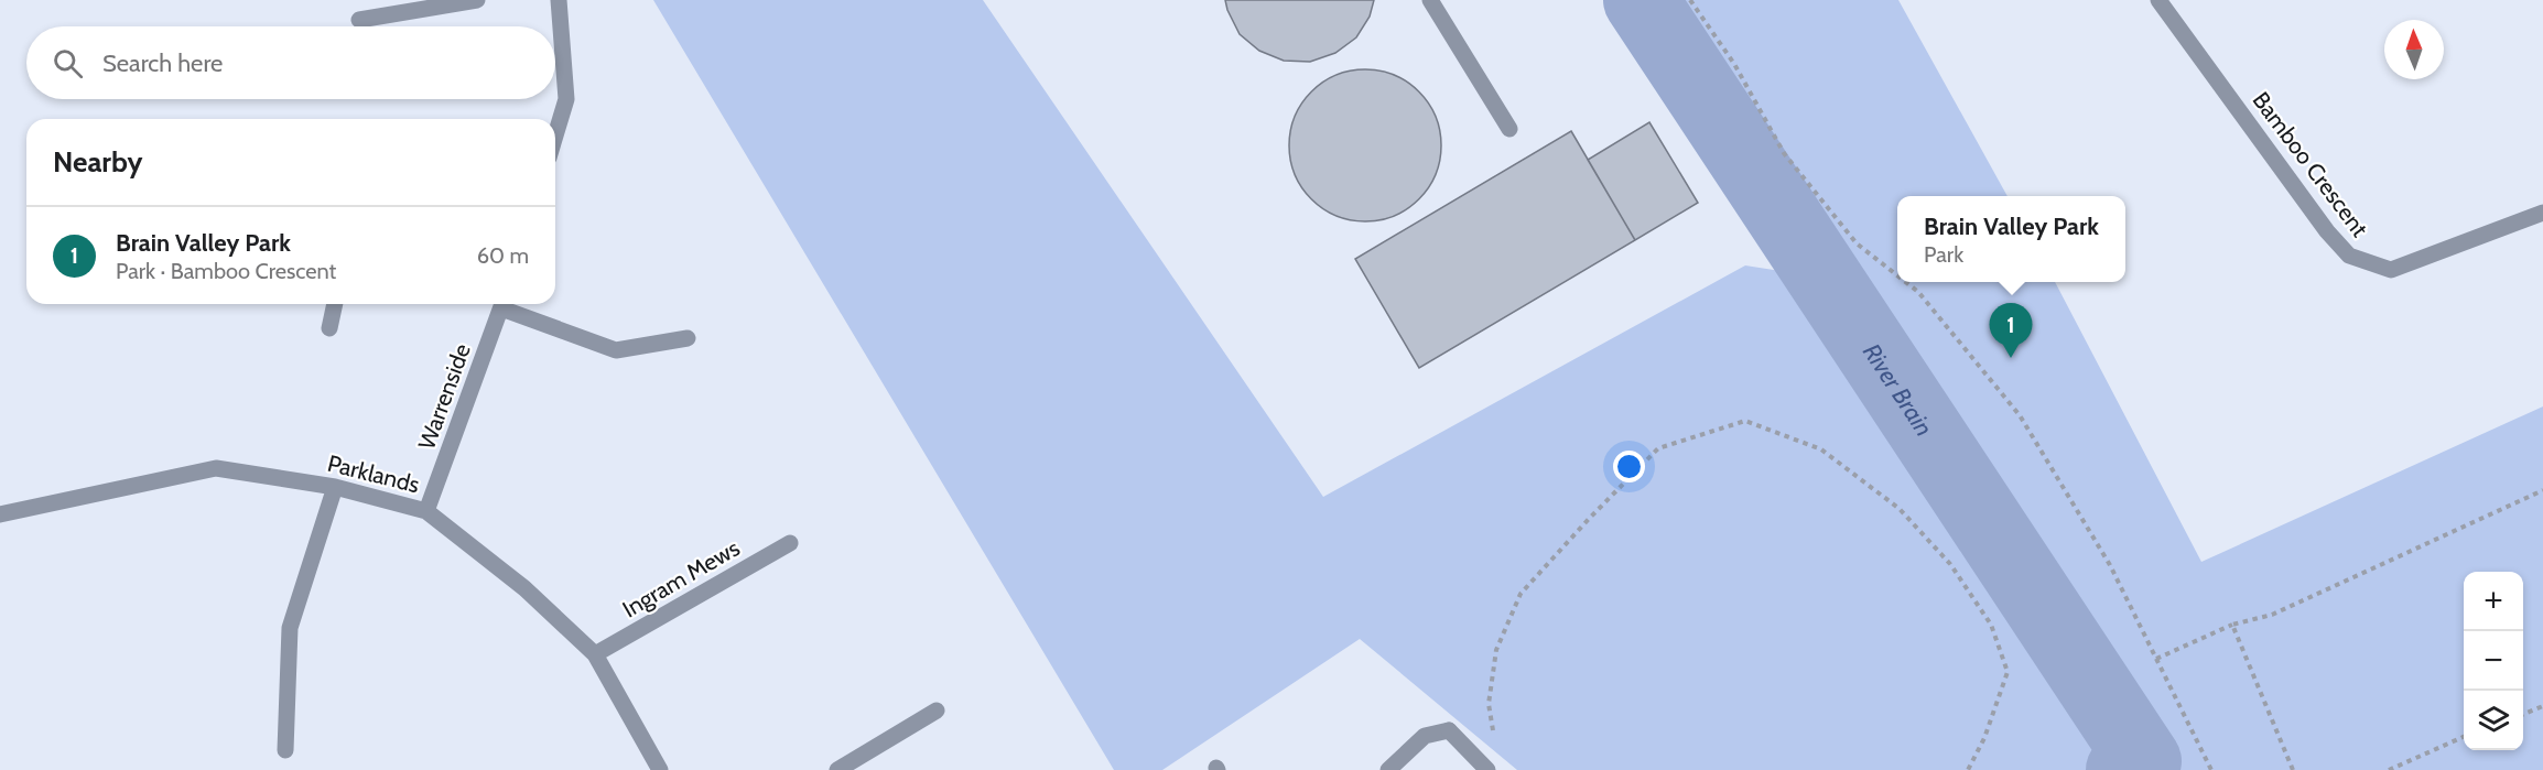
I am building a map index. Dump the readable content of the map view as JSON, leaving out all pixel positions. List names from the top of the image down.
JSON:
{
  "streets": {
    "street": [
      "Bamboo Crescent",
      "Warrenside",
      "Parklands",
      "Ingram Mews"
    ]
  },
  "crossings": [
    ["Warrenside", "Parklands"],
    ["Parklands", "Ingram Mews"]
  ],
  "water": ["River Brain"],
  "north": "top",
  "page": {
    "search": "Search here",
    "heading": "Nearby",
    "popup": ["Brain Valley Park", "Park"],
    "list": [
      {
        "mark": "1",
        "name": "Brain Valley Park",
        "note": "Park · Bamboo Crescent",
        "value": "60 m"
      }
    ],
    "pins": "1",
    "map_buttons": ["+", "−"]
  }
}
